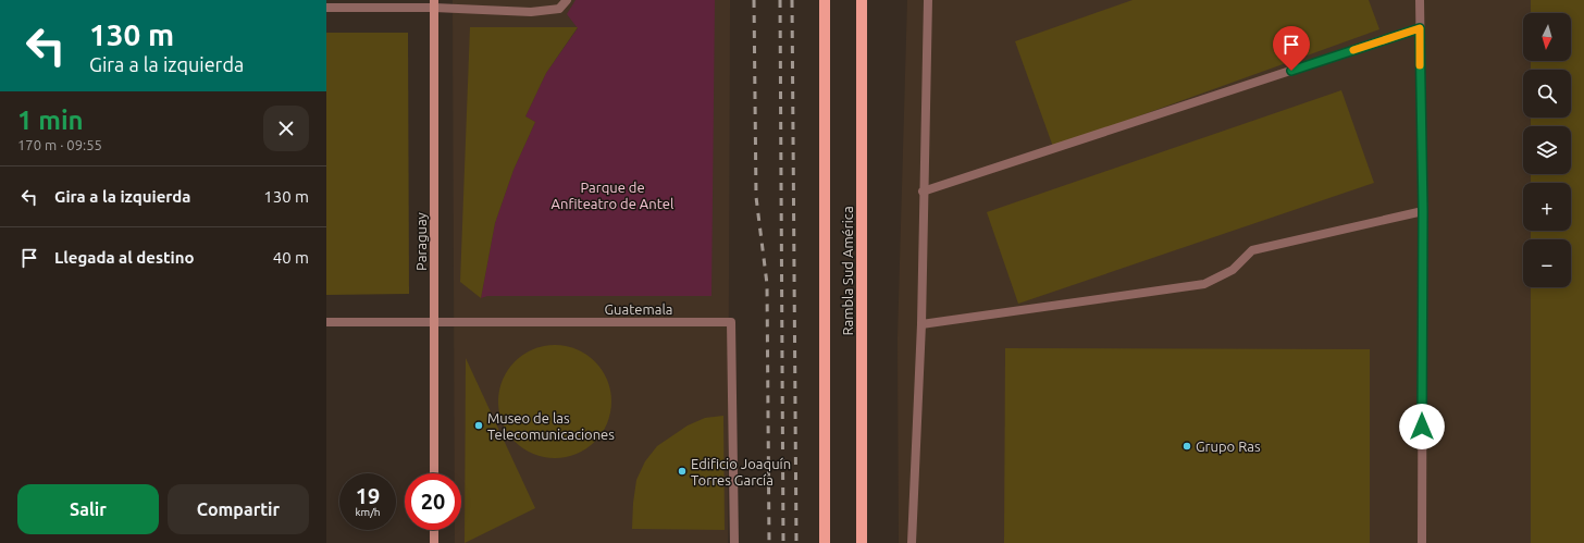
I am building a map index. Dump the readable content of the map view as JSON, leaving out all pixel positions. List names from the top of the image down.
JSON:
{
  "streets": {
    "main road": ["Rambla Sud América"],
    "street": ["Paraguay", "Guatemala"]
  },
  "crossings": [
    ["Paraguay", "Guatemala"]
  ],
  "parks": ["Parque de Anfiteatro de Antel"],
  "places": ["Museo de las Telecomunicaciones", "Grupo Ras", "Edificio Joaquín Torres García"],
  "north": "bottom",
  "page": {
    "turn": ["130 m", "Gira a la izquierda"],
    "map_buttons": ["+", "−"],
    "heading": ["1 min", "170 m · 09:55"],
    "list": [
      {
        "name": "Gira a la izquierda",
        "value": "130 m"
      },
      {
        "name": "Llegada al destino",
        "value": "40 m"
      }
    ],
    "speed": "19 km/h",
    "limit": "20",
    "buttons": ["Salir", "Compartir"]
  }
}
